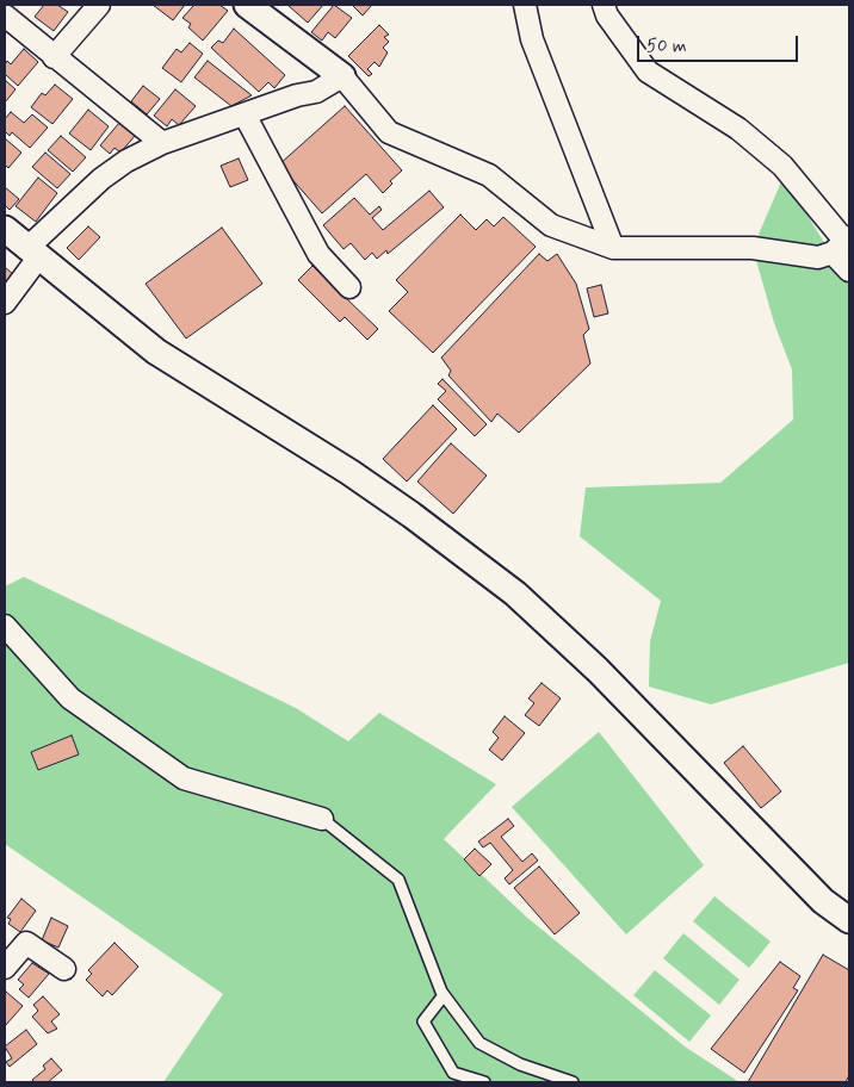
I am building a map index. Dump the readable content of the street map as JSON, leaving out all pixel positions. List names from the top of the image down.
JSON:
{
  "scale_bar": "50 m"
}
